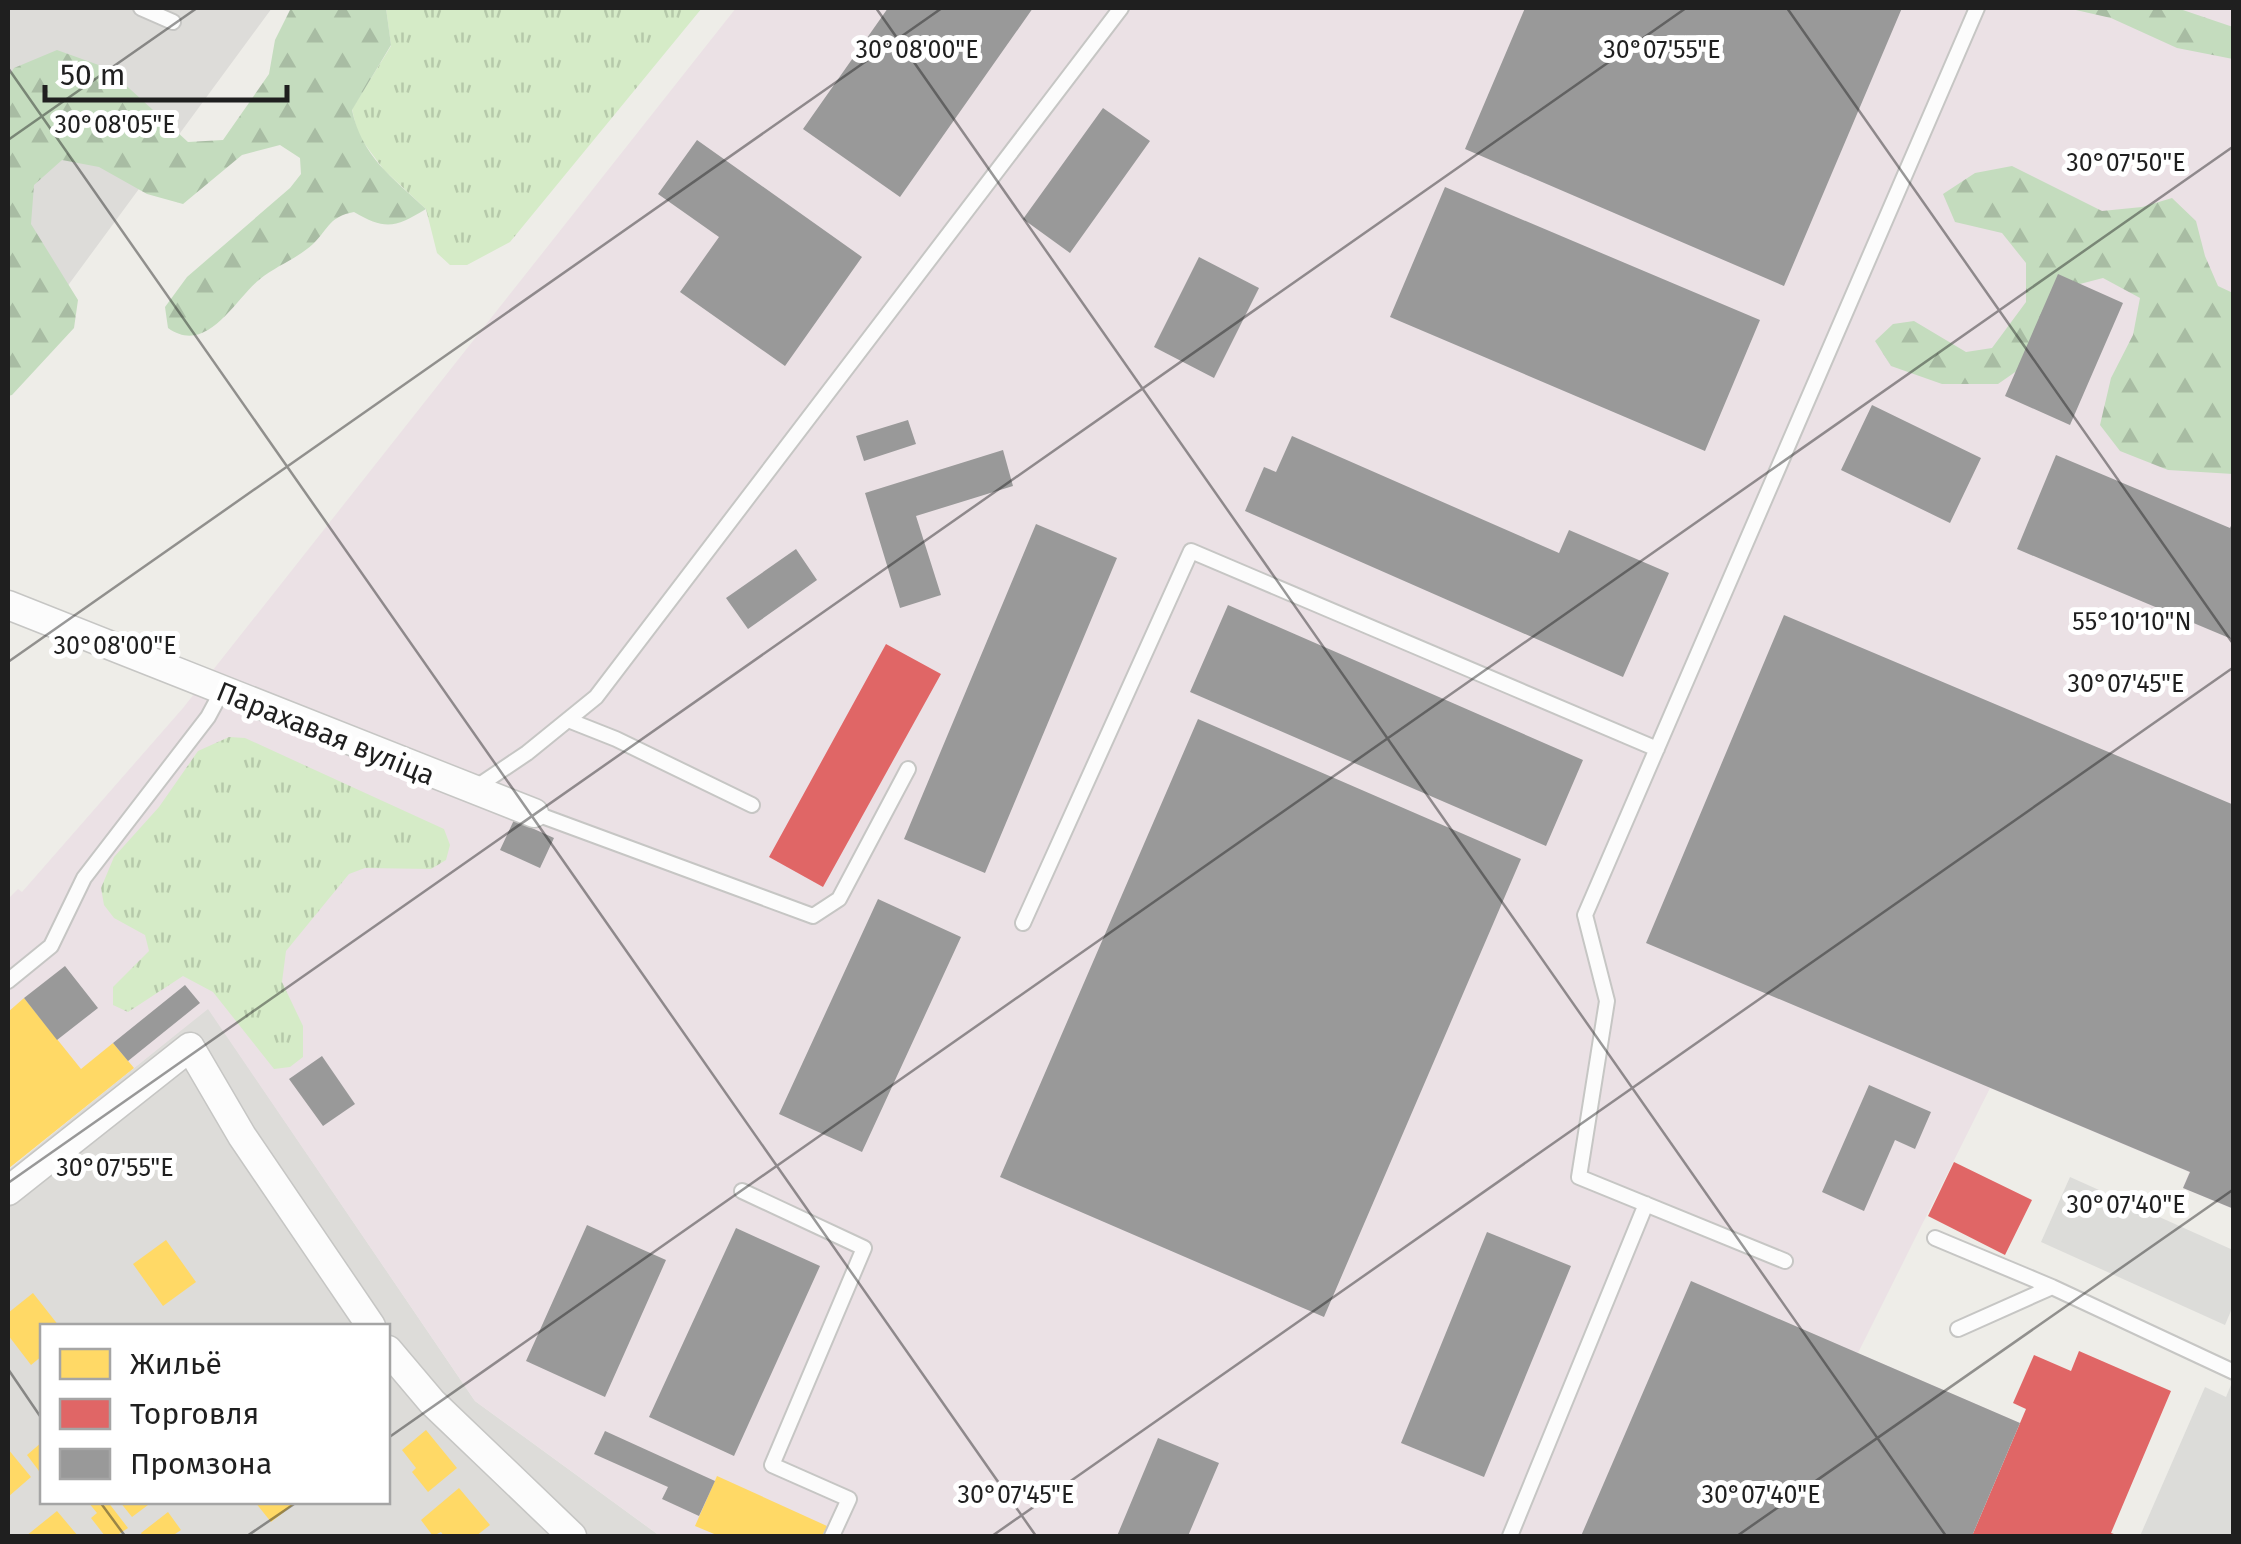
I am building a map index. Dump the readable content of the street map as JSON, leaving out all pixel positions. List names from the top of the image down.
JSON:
{
  "streets": {
    "street": ["Парахавая вуліца"]
  },
  "legend": ["Жильё", "Торговля", "Промзона"],
  "scale_bar": "50 m",
  "coordinates": [
    "30°07'55\"E",
    "30°08'00\"E",
    "30°08'05\"E",
    "30°07'50\"E",
    "55°10'10\"N",
    "30°07'45\"E",
    "30°07'40\"E"
  ]
}
